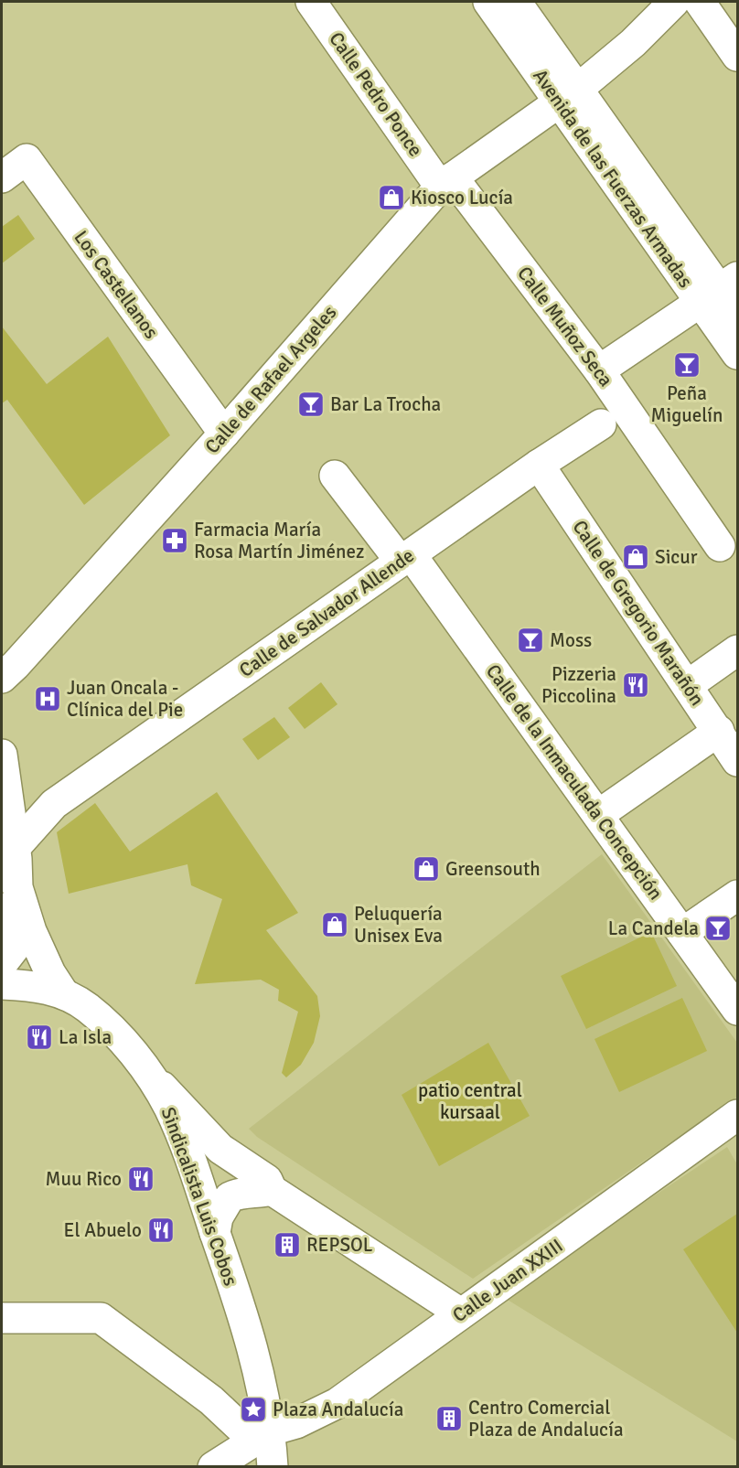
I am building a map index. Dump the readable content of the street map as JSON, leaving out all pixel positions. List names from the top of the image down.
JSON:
{
  "streets": {
    "street": [
      "Calle Pedro Ponce",
      "Avenida de las Fuerzas Armadas",
      "Los Castellanos",
      "Calle Muñoz Seca",
      "Calle de Rafael Argeles",
      "Calle de Salvador Allende",
      "Calle de Gregorio Marañón",
      "Calle de la Inmaculada Concepción",
      "Sindicalista Luis Cobos",
      "Calle Juan XXIII"
    ]
  },
  "crossings": [
    ["Calle Pedro Ponce", "Calle Muñoz Seca"],
    ["Calle Pedro Ponce", "Calle de Rafael Argeles"],
    ["Avenida de las Fuerzas Armadas", "Calle de Rafael Argeles"],
    ["Los Castellanos", "Calle de Rafael Argeles"],
    ["Calle Muñoz Seca", "Calle de Rafael Argeles"],
    ["Calle de Salvador Allende", "Calle de Gregorio Marañón"],
    ["Calle de Salvador Allende", "Calle de la Inmaculada Concepción"],
    ["Sindicalista Luis Cobos", "Calle Juan XXIII"]
  ],
  "parks": ["patio central kursaal"],
  "places": {
    "shop": [
      "Kiosco Lucía",
      "Sicur",
      "Greensouth",
      "Peluquería Unisex Eva"
    ],
    "bar": [
      "Peña Miguelín",
      "Bar La Trocha",
      "Moss",
      "La Candela"
    ],
    "pharmacy": ["Farmacia María Rosa Martín Jiménez"],
    "restaurant": [
      "Pizzeria Piccolina",
      "La Isla",
      "Muu Rico",
      "El Abuelo"
    ],
    "hospital": ["Juan Oncala - Clínica del Pie"],
    "building": ["REPSOL", "Centro Comercial Plaza de Andalucía"],
    "place": ["Plaza Andalucía"]
  }
}
